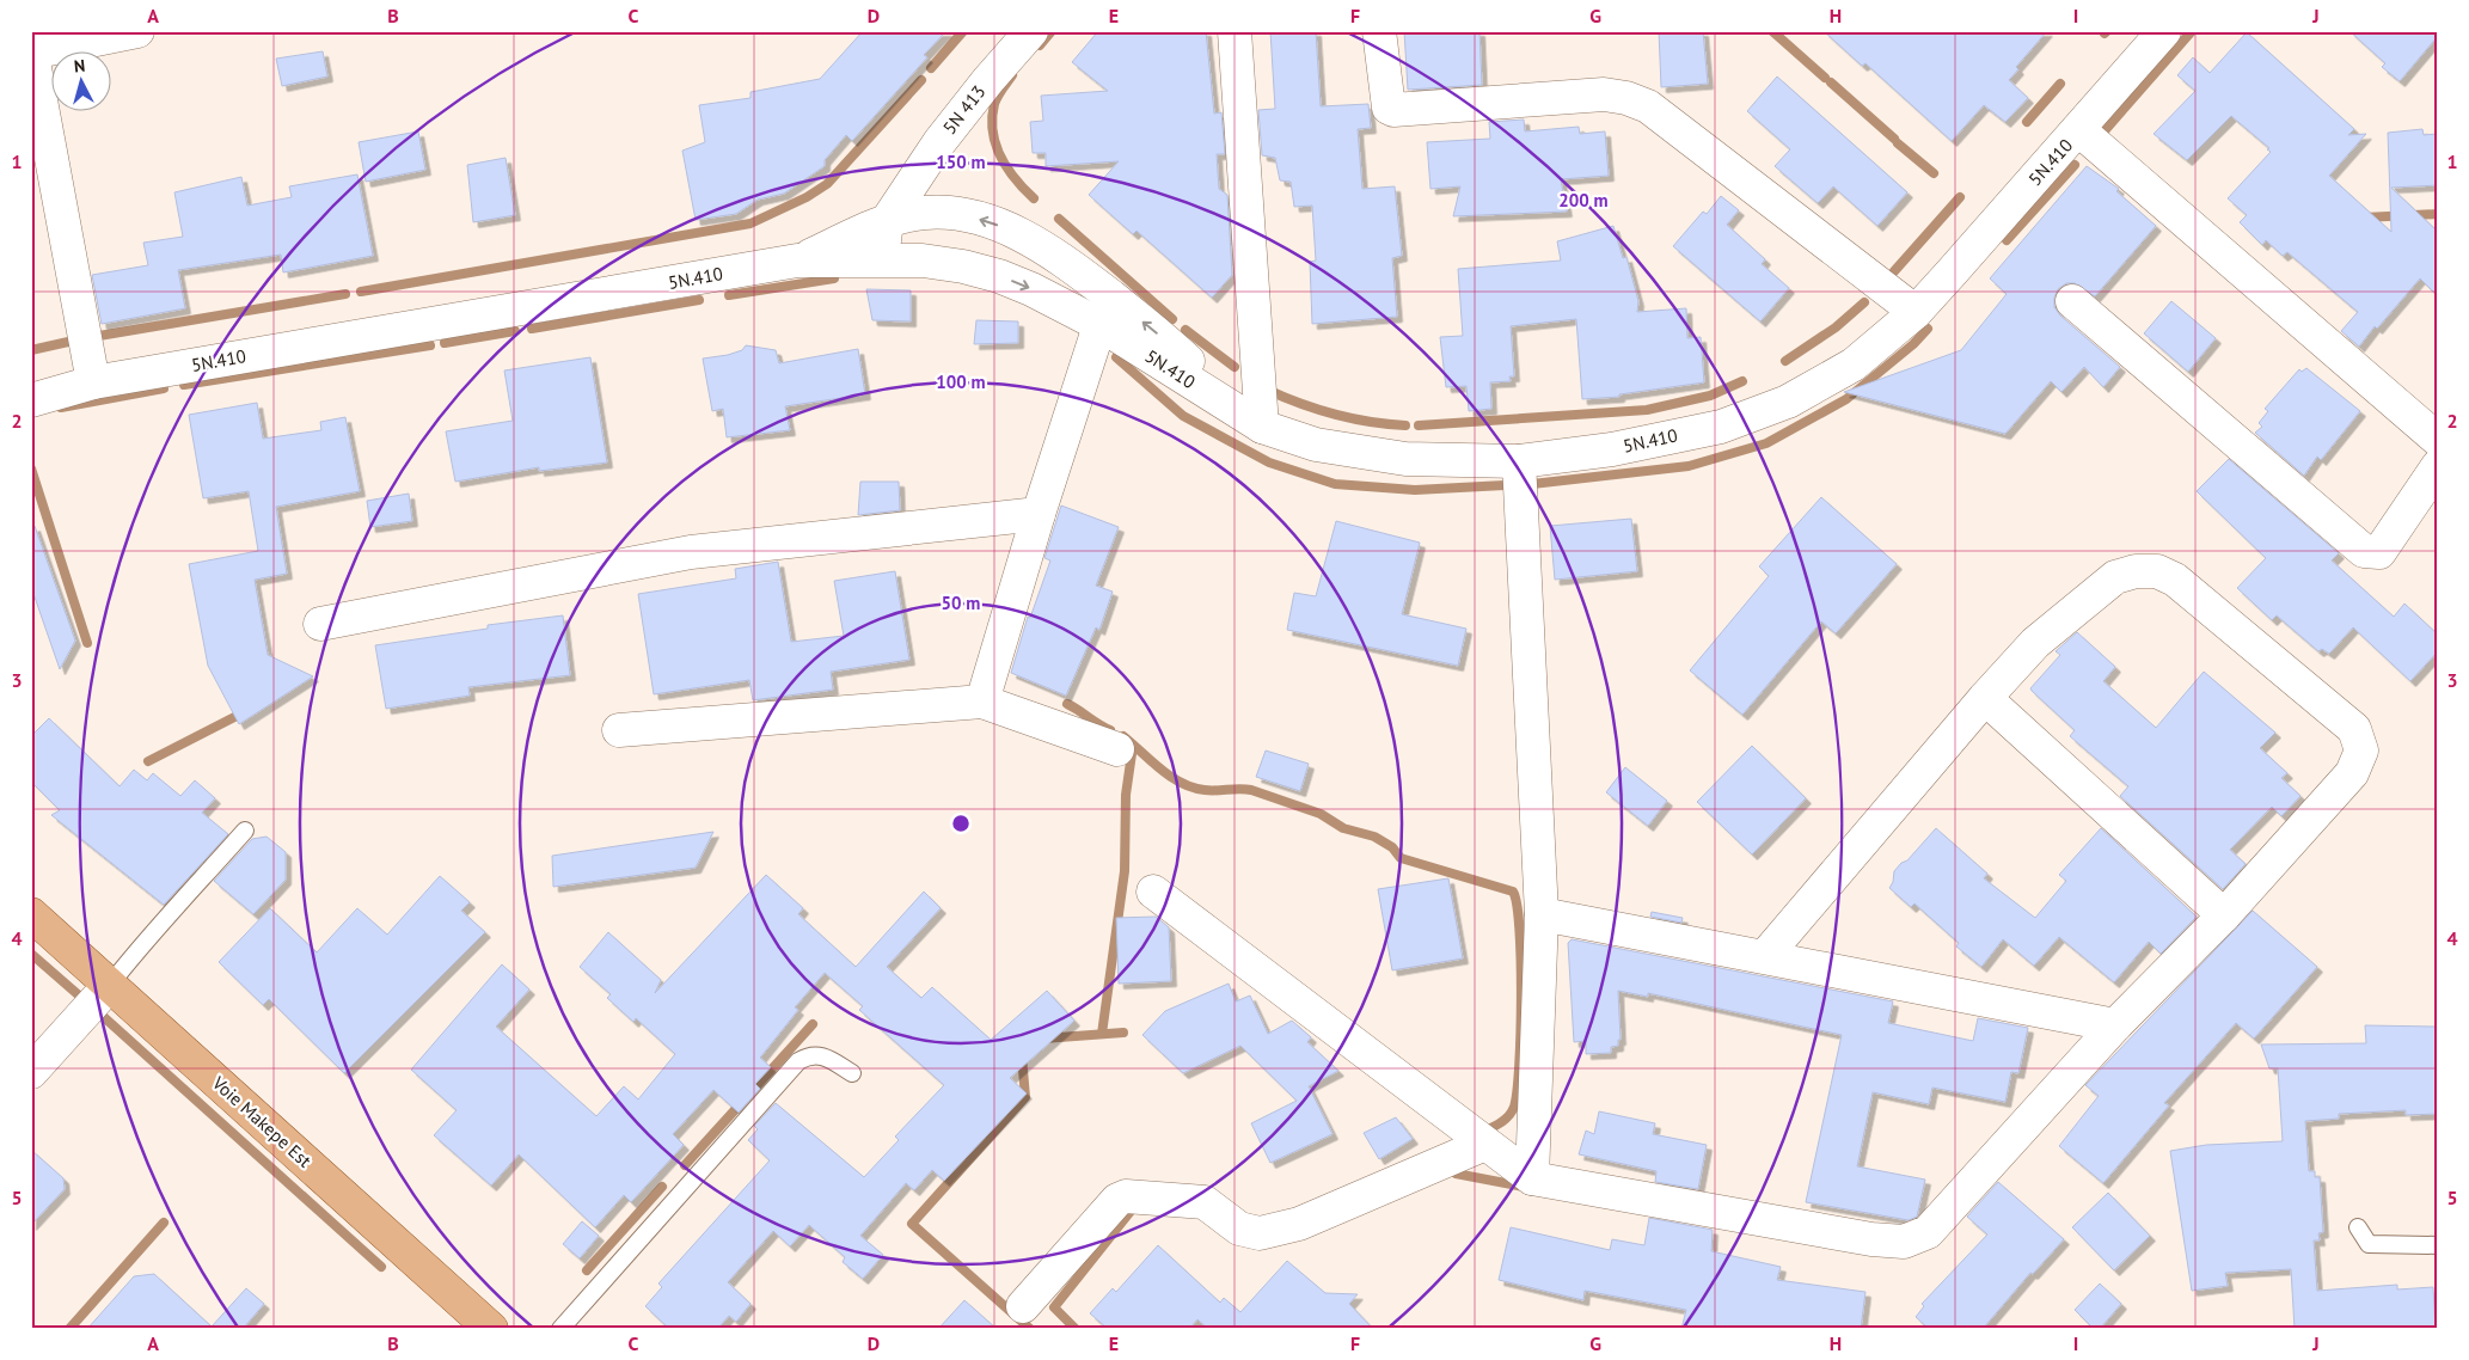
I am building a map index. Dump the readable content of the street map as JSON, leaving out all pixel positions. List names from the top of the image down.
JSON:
{
  "streets": {
    "main road": ["Voie Makepe Est"],
    "street": ["5N 413", "5N.410"]
  },
  "crossings": [
    ["5N 413", "5N.410"]
  ],
  "north": "top",
  "grid": {
    "columns": [
      "A",
      "B",
      "C",
      "D",
      "E",
      "F",
      "G",
      "H",
      "I",
      "J"
    ],
    "rows": [
      "1",
      "2",
      "3",
      "4",
      "5"
    ]
  },
  "rings": [
    "150 m",
    "200 m",
    "100 m",
    "50 m"
  ]
}
